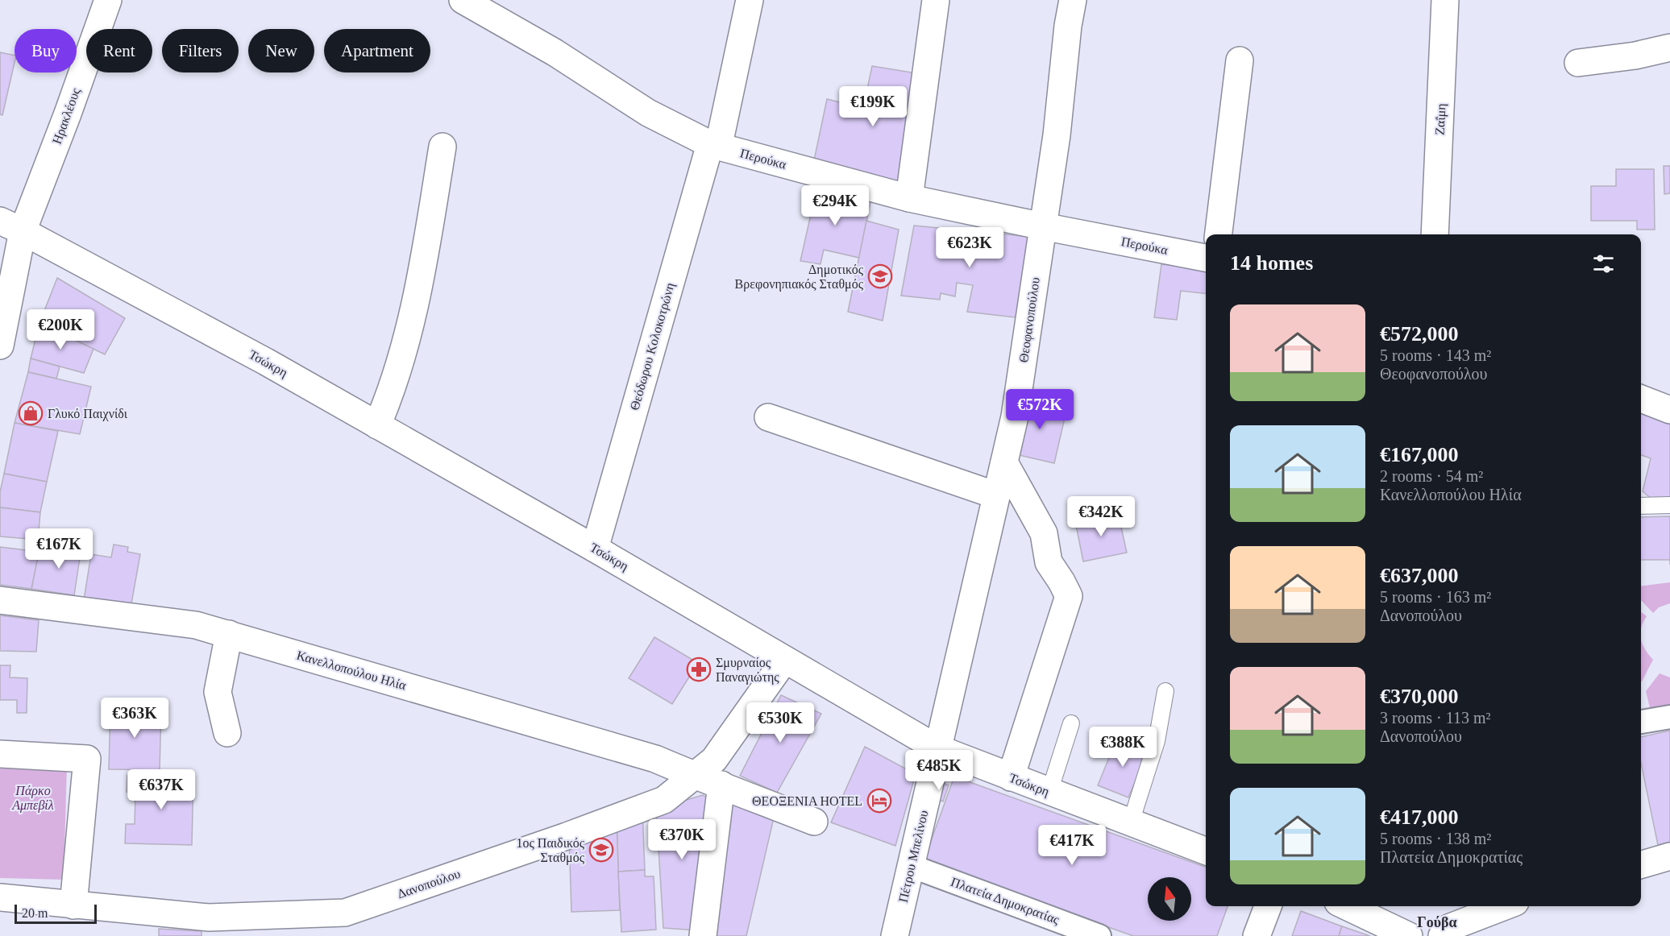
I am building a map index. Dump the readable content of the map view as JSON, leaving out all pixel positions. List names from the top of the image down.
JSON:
{
  "streets": {
    "street": [
      "Ηρακλέους",
      "Ζαΐμη",
      "Περούκα",
      "Θεοφανοπούλου",
      "Θεόδωρου Κολοκοτρώνη",
      "Τσώκρη",
      "Κανελλοπούλου Ηλία",
      "Πέτρου Μπελίνου",
      "Δανοπούλου",
      "Πλατεία Δημοκρατίας"
    ]
  },
  "crossings": [
    ["Ηρακλέους", "Τσώκρη"],
    ["Περούκα", "Θεοφανοπούλου"],
    ["Περούκα", "Θεόδωρου Κολοκοτρώνη"],
    ["Θεοφανοπούλου", "Τσώκρη"],
    ["Θεοφανοπούλου", "Πέτρου Μπελίνου"],
    ["Θεόδωρου Κολοκοτρώνη", "Τσώκρη"],
    ["Τσώκρη", "Πέτρου Μπελίνου"],
    ["Τσώκρη", "Δανοπούλου"],
    ["Κανελλοπούλου Ηλία", "Δανοπούλου"],
    ["Πέτρου Μπελίνου", "Πλατεία Δημοκρατίας"]
  ],
  "districts": ["Γούβα"],
  "parks": ["Πάρκο Αμπεβίλ"],
  "places": {
    "school or university": ["Δημοτικός Βρεφονηπιακός Σταθμός", "1ος Παιδικός Σταθμός"],
    "shop": ["Γλυκό Παιχνίδι"],
    "pharmacy": ["Σμυρναίος Παναγιώτης"],
    "hotel": ["ΘΕΟΞΕΝΙΑ HOTEL"]
  },
  "scale_bar": "20 m",
  "north": "top",
  "page": {
    "chip": [
      "Buy",
      "Rent",
      "Filters",
      "New",
      "Apartment"
    ],
    "price": [
      "€199K",
      "€294K",
      "€623K",
      "€200K",
      "€572K",
      "€342K",
      "€167K",
      "€363K",
      "€530K",
      "€388K",
      "€485K",
      "€637K",
      "€370K",
      "€417K"
    ],
    "heading": "14 homes",
    "list": [
      {
        "name": "€572,000",
        "note": "5 rooms · 143 m² · Θεοφανοπούλου"
      },
      {
        "name": "€167,000",
        "note": "2 rooms · 54 m² · Κανελλοπούλου Ηλία"
      },
      {
        "name": "€637,000",
        "note": "5 rooms · 163 m² · Δανοπούλου"
      },
      {
        "name": "€370,000",
        "note": "3 rooms · 113 m² · Δανοπούλου"
      },
      {
        "name": "€417,000",
        "note": "5 rooms · 138 m² · Πλατεία Δημοκρατίας"
      }
    ],
    "scale": "20 m"
  }
}
